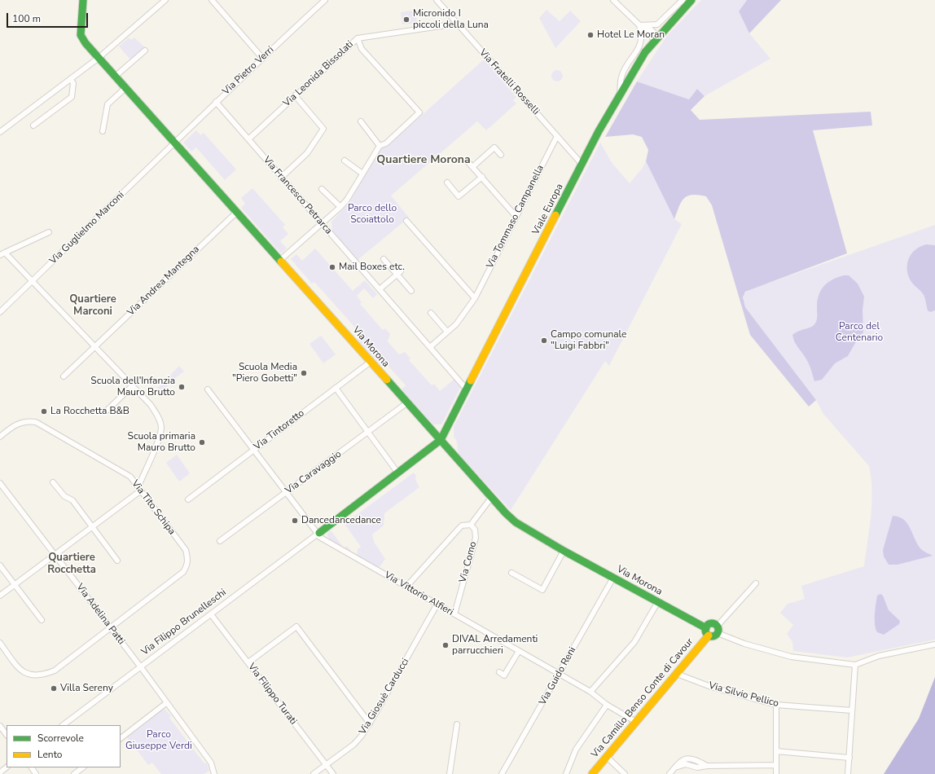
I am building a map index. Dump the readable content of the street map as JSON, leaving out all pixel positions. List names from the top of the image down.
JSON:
{
  "streets": {
    "main road": [
      "Viale Europa",
      "Via Morona",
      "Via Filippo Brunelleschi",
      "Via Camillo Benso Conte di Cavour"
    ],
    "street": [
      "Via Pietro Verri",
      "Via Leonida Bissolati",
      "Via Fratelli Rosselli",
      "Via Francesco Petrarca",
      "Via Tommaso Campanella",
      "Via Guglielmo Marconi",
      "Via Andrea Mantegna",
      "Via Tintoretto",
      "Via Caravaggio",
      "Via Tito Schipa",
      "Via Como",
      "Via Vittorio Alfieri",
      "Via Adelina Patti",
      "Via Guido Reni",
      "Via Filippo Turati",
      "Via Silvio Pellico",
      "Via Giosuè Carducci"
    ]
  },
  "crossings": [
    ["Via Pietro Verri", "Via Francesco Petrarca"],
    ["Via Pietro Verri", "Via Guglielmo Marconi"],
    ["Via Pietro Verri", "Via Morona"],
    ["Via Leonida Bissolati", "Via Fratelli Rosselli"],
    ["Via Leonida Bissolati", "Via Francesco Petrarca"],
    ["Via Fratelli Rosselli", "Viale Europa"],
    ["Via Fratelli Rosselli", "Via Tommaso Campanella"],
    ["Via Francesco Petrarca", "Viale Europa"],
    ["Via Francesco Petrarca", "Via Tommaso Campanella"],
    ["Viale Europa", "Via Morona"],
    ["Viale Europa", "Via Filippo Brunelleschi"],
    ["Via Guglielmo Marconi", "Via Morona"],
    ["Via Andrea Mantegna", "Via Morona"],
    ["Via Morona", "Via Tintoretto"],
    ["Via Morona", "Via Caravaggio"],
    ["Via Morona", "Via Filippo Brunelleschi"],
    ["Via Morona", "Via Guido Reni"],
    ["Via Morona", "Via Camillo Benso Conte di Cavour"],
    ["Via Tito Schipa", "Via Adelina Patti"],
    ["Via Como", "Via Vittorio Alfieri"],
    ["Via Vittorio Alfieri", "Via Filippo Brunelleschi"],
    ["Via Vittorio Alfieri", "Via Guido Reni"],
    ["Via Vittorio Alfieri", "Via Giosuè Carducci"],
    ["Via Vittorio Alfieri", "Via Camillo Benso Conte di Cavour"],
    ["Via Adelina Patti", "Via Filippo Brunelleschi"],
    ["Via Filippo Brunelleschi", "Via Filippo Turati"],
    ["Via Filippo Turati", "Via Giosuè Carducci"],
    ["Via Silvio Pellico", "Via Camillo Benso Conte di Cavour"]
  ],
  "districts": ["Quartiere Morona", "Quartiere Marconi", "Quartiere Rocchetta"],
  "parks": ["Parco dello Scoiattolo", "Parco del Centenario", "Parco Giuseppe Verdi"],
  "places": [
    "Micronido I piccoli della Luna",
    "Hotel Le Moran",
    "Mail Boxes etc.",
    "Campo comunale \"Luigi Fabbri\"",
    "Scuola Media \"Piero Gobetti\"",
    "Scuola dell'Infanzia Mauro Brutto",
    "La Rocchetta B&B",
    "Scuola primaria Mauro Brutto",
    "Dancedancedance",
    "DIVAL Arredamenti parrucchieri",
    "Villa Sereny"
  ],
  "legend": ["Scorrevole", "Lento"],
  "scale_bar": "100 m"
}
